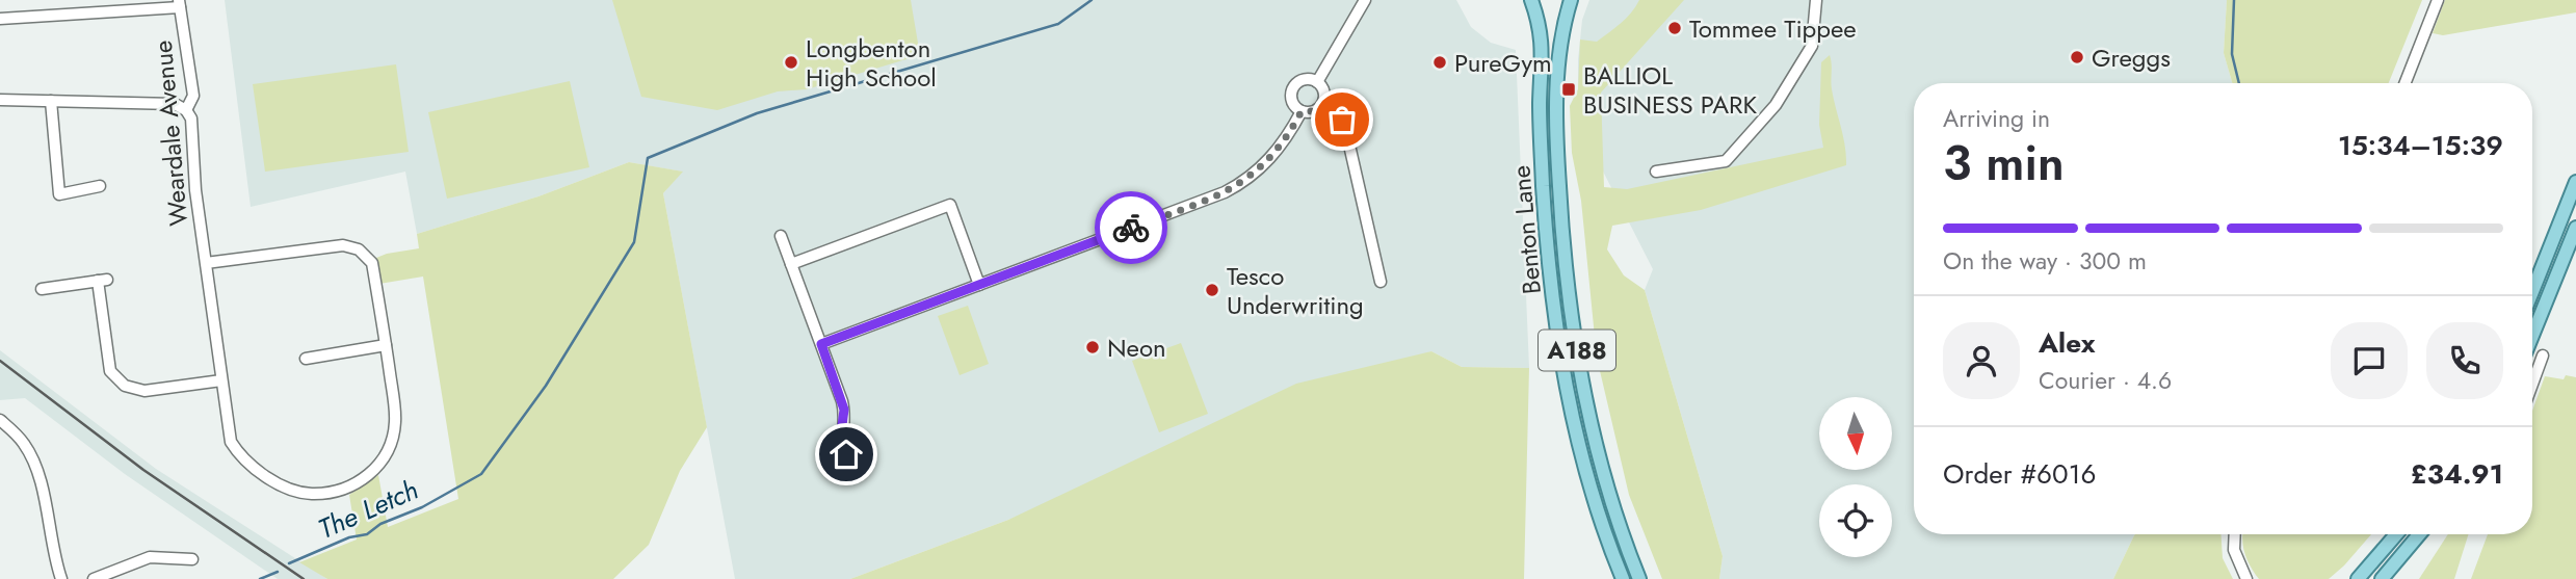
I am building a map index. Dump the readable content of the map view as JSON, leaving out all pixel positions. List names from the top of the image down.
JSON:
{
  "streets": {
    "main road": ["Benton Lane", "A188"],
    "street": ["Weardale Avenue"]
  },
  "water": ["The Letch"],
  "places": {
    "other": [
      "Tommee Tippee",
      "Greggs",
      "Longbenton High School",
      "PureGym",
      "Tesco Underwriting",
      "Neon"
    ],
    "transit": ["BALLIOL BUSINESS PARK"]
  },
  "north": "bottom",
  "page": {
    "heading": ["3 min", "Arriving in", "15:34–15:39"],
    "panel": [
      "Alex",
      "Courier · 4.6",
      "Order #6016",
      "£34.91"
    ],
    "bar": "On the way · 300 m"
  }
}
